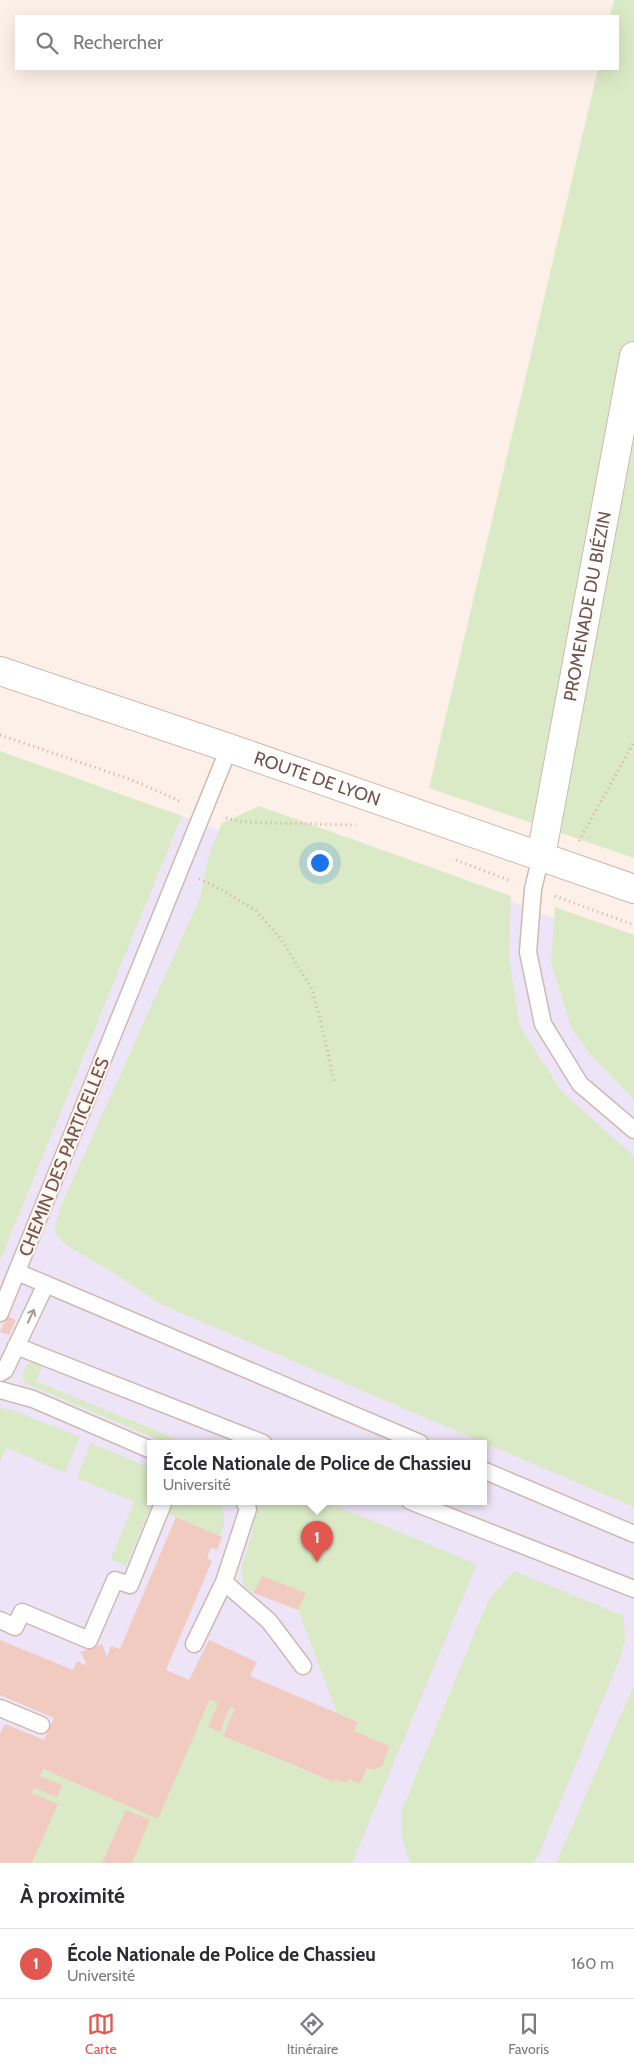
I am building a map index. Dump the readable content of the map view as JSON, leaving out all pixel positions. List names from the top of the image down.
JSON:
{
  "streets": {
    "main road": ["PROMENADE DU BIÉZIN", "ROUTE DE LYON"],
    "lane": ["CHEMIN DES PARTICELLES"]
  },
  "crossings": [
    ["PROMENADE DU BIÉZIN", "ROUTE DE LYON"],
    ["ROUTE DE LYON", "CHEMIN DES PARTICELLES"]
  ],
  "page": {
    "search": "Rechercher",
    "popup": ["École Nationale de Police de Chassieu", "Université"],
    "pins": "1",
    "heading": "À proximité",
    "list": [
      {
        "mark": "1",
        "name": "École Nationale de Police de Chassieu",
        "note": "Université",
        "value": "160 m"
      }
    ],
    "nav": ["Carte", "Itinéraire", "Favoris"]
  }
}
